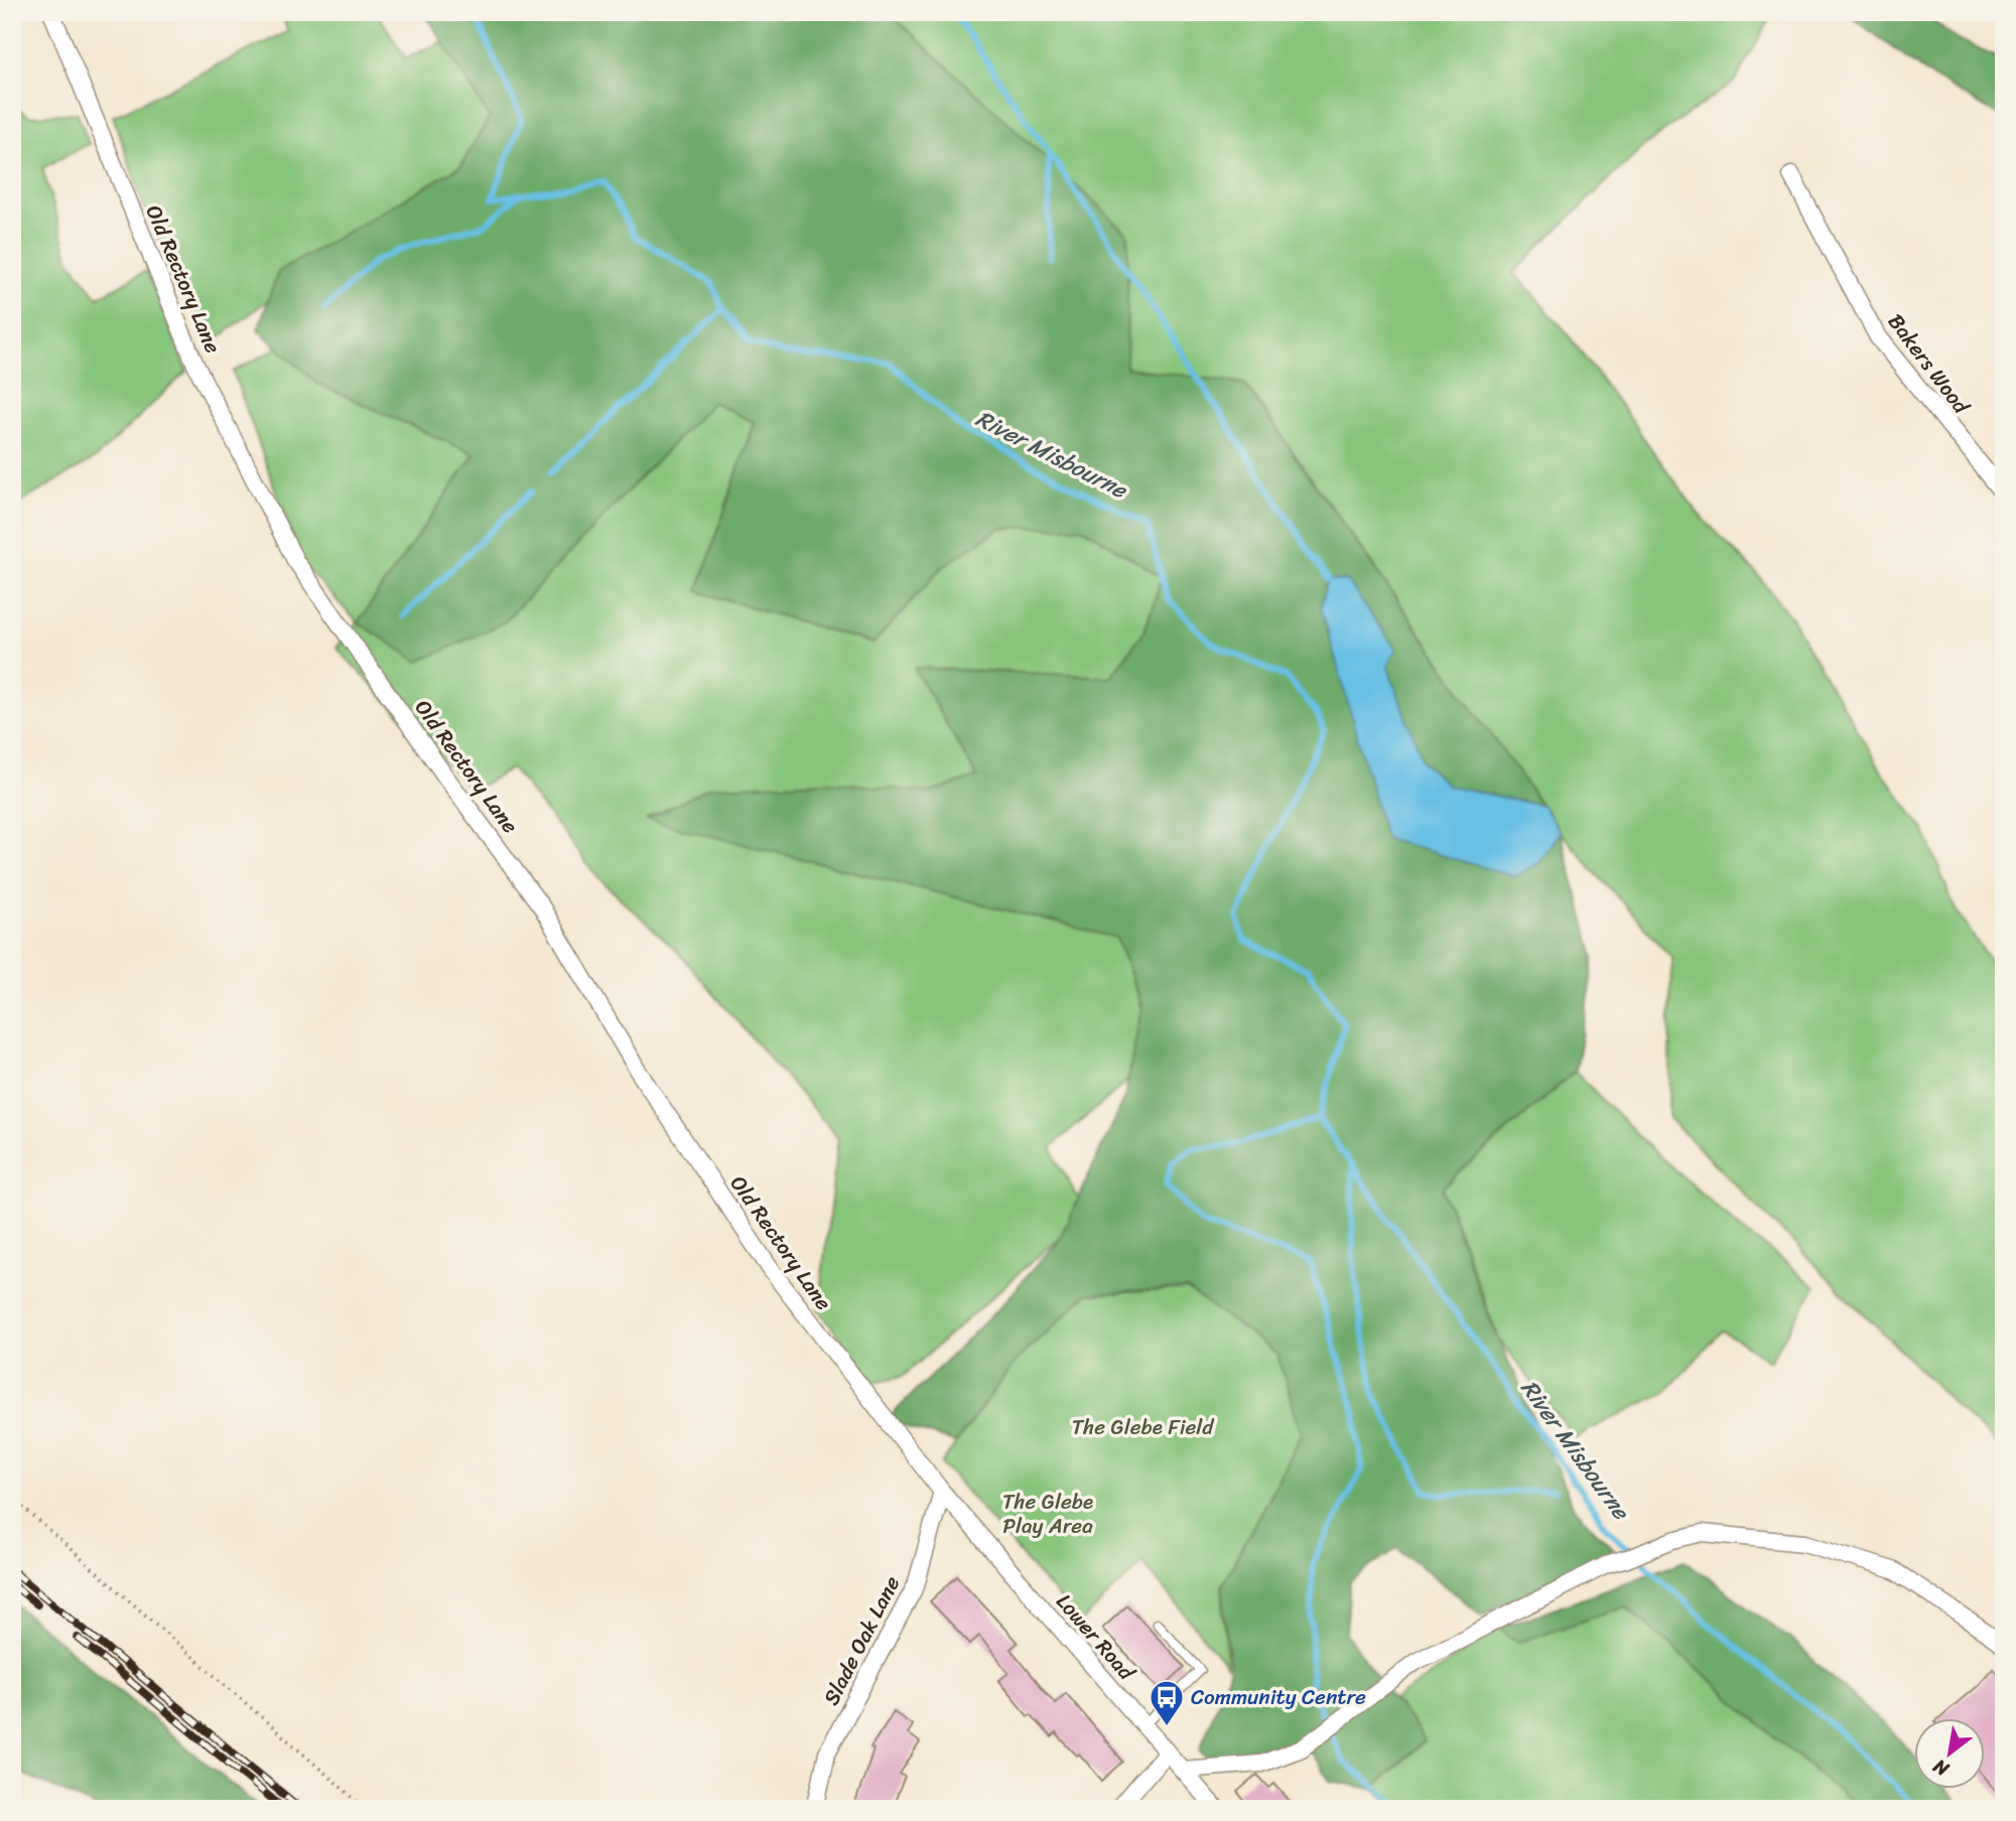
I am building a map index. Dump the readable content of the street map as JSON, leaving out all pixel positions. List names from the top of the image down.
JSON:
{
  "streets": {
    "street": [
      "Old Rectory Lane",
      "Bakers Wood",
      "Lower Road",
      "Slade Oak Lane"
    ]
  },
  "crossings": [
    ["Old Rectory Lane", "Lower Road"],
    ["Old Rectory Lane", "Slade Oak Lane"],
    ["Lower Road", "Slade Oak Lane"]
  ],
  "water": ["River Misbourne"],
  "parks": ["The Glebe Field", "The Glebe Play Area"],
  "places": {
    "bus stop": ["Community Centre"]
  },
  "north": "bottom left"
}
